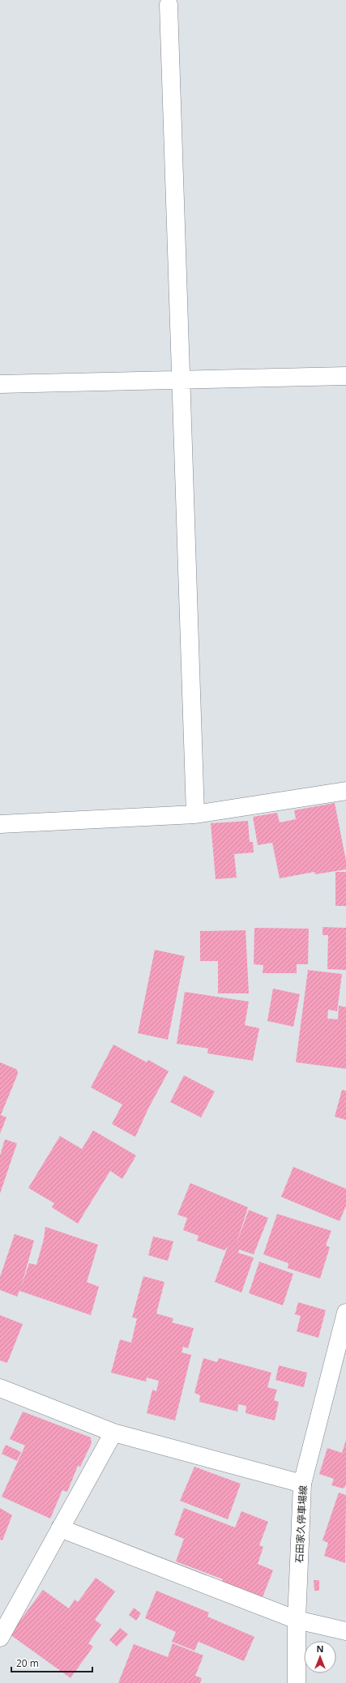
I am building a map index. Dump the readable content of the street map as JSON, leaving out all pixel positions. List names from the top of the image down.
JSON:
{
  "streets": {
    "street": ["石田家久停車場線"]
  },
  "scale_bar": "20 m",
  "north": "top"
}
